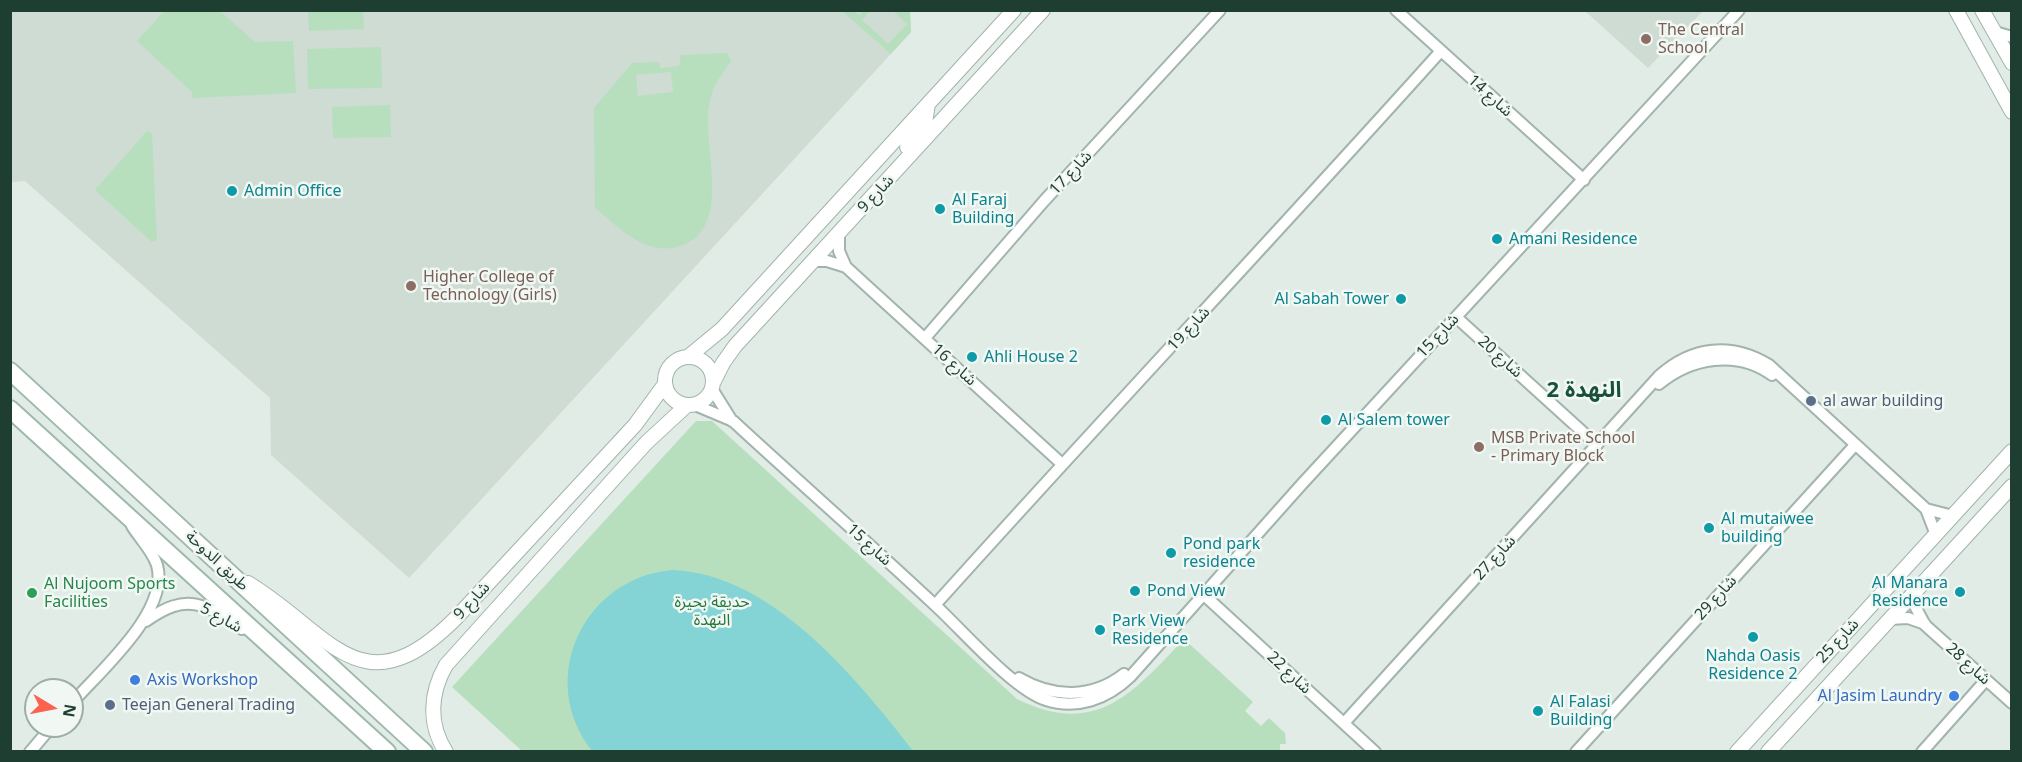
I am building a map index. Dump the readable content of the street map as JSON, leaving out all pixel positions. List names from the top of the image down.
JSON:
{
  "streets": {
    "main road": ["طريق الدوحة"],
    "street": [
      "شارع 14",
      "شارع 17",
      "شارع 9",
      "شارع 19",
      "شارع 15",
      "شارع 20",
      "شارع 16",
      "شارع 27",
      "شارع 29",
      "شارع 5",
      "شارع 25",
      "شارع 28",
      "شارع 22"
    ]
  },
  "crossings": [
    ["شارع 14", "شارع 19"],
    ["شارع 14", "شارع 15"],
    ["شارع 17", "شارع 16"],
    ["شارع 9", "شارع 15"],
    ["شارع 9", "طريق الدوحة"],
    ["شارع 19", "شارع 15"],
    ["شارع 19", "شارع 16"],
    ["شارع 15", "شارع 20"],
    ["شارع 15", "شارع 22"],
    ["شارع 20", "شارع 27"],
    ["شارع 27", "شارع 29"],
    ["شارع 27", "شارع 25"],
    ["شارع 27", "شارع 22"],
    ["طريق الدوحة", "شارع 5"],
    ["شارع 25", "شارع 28"]
  ],
  "districts": ["النهدة 2"],
  "parks": ["حديقة بحيرة النهدة"],
  "places": [
    "The Central School",
    "Admin Office",
    "Al Faraj Building",
    "Amani Residence",
    "Higher College of Technology (Girls)",
    "Al Sabah Tower",
    "Ahli House 2",
    "al awar building",
    "Al Salem tower",
    "MSB Private School - Primary Block",
    "Al mutaiwee building",
    "Pond park residence",
    "Pond View",
    "Al Manara Residence",
    "Al Nujoom Sports Facilities",
    "Park View Residence",
    "Nahda Oasis Residence 2",
    "Axis Workshop",
    "Al Jasim Laundry",
    "Teejan General Trading",
    "Al Falasi Building"
  ],
  "north": "right"
}
